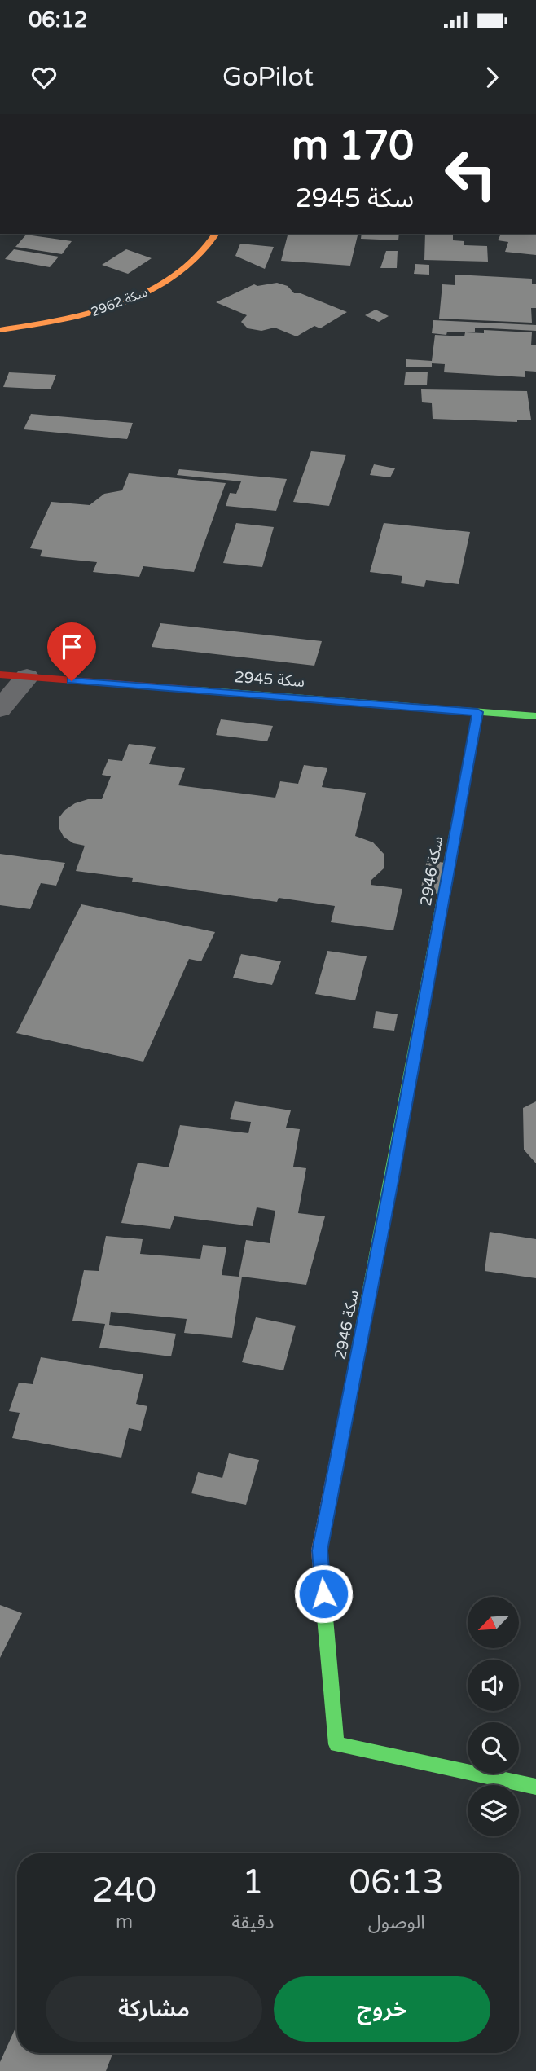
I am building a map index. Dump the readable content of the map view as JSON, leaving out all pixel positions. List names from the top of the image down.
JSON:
{
  "streets": {
    "street": ["سكة 2962", "سكة 2945", "سكة 2946"]
  },
  "crossings": [
    ["سكة 2945", "سكة 2946"]
  ],
  "north": "bottom left",
  "page": {
    "status": "06:12",
    "header": "GoPilot",
    "turn": ["170 m", "سكة 2945"],
    "eta": [
      "06:13",
      "الوصول",
      "1",
      "دقيقة",
      "240",
      "m"
    ],
    "buttons": ["خروج", "مشاركة"]
  }
}
